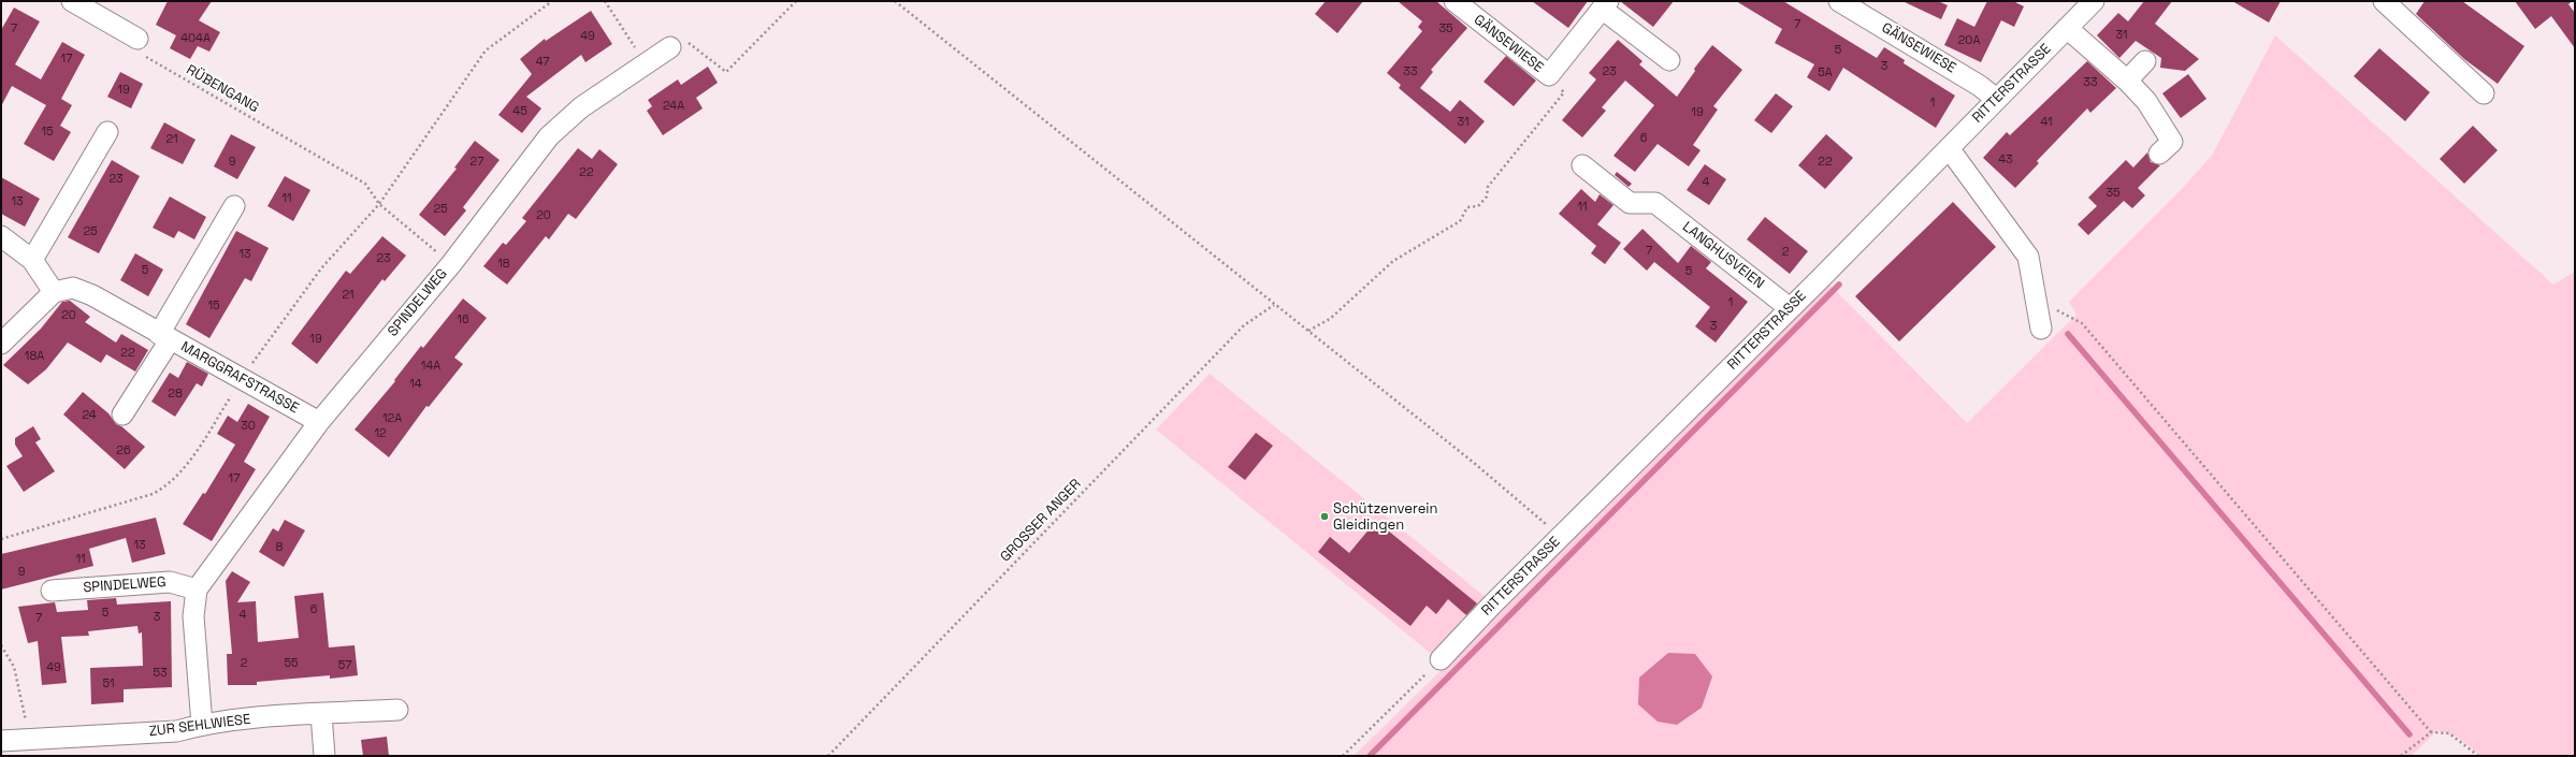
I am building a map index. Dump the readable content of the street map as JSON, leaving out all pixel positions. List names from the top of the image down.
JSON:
{
  "streets": {
    "street": [
      "GÄNSEWIESE",
      "RITTERSTRASSE",
      "LANGHUSVEIEN",
      "SPINDELWEG",
      "MARGGRAFSTRASSE",
      "ZUR SEHLWIESE"
    ],
    "path": ["RÜBENGANG", "GROSSER ANGER"]
  },
  "crossings": [
    ["GÄNSEWIESE", "RITTERSTRASSE"],
    ["RITTERSTRASSE", "LANGHUSVEIEN"],
    ["RÜBENGANG", "SPINDELWEG"],
    ["SPINDELWEG", "MARGGRAFSTRASSE"],
    ["SPINDELWEG", "ZUR SEHLWIESE"]
  ],
  "places": ["Schützenverein Gleidingen"],
  "house_numbers": [
    "7",
    "7",
    "35",
    "31",
    "49",
    "404A",
    "20A",
    "5",
    "17",
    "47",
    "3",
    "33",
    "23",
    "5A",
    "33",
    "19",
    "1",
    "24A",
    "45",
    "19",
    "31",
    "41",
    "15",
    "6",
    "21",
    "43",
    "9",
    "27",
    "22",
    "22",
    "23",
    "4",
    "35",
    "11",
    "13",
    "11",
    "25",
    "20",
    "25",
    "7",
    "2",
    "13",
    "23",
    "18",
    "5",
    "5",
    "21",
    "1",
    "15",
    "20",
    "16",
    "3",
    "19",
    "22",
    "18A",
    "14A",
    "14",
    "28",
    "24",
    "12A",
    "30",
    "12",
    "26",
    "17",
    "13",
    "8",
    "11",
    "9",
    "6",
    "5",
    "4",
    "3",
    "7",
    "2",
    "55",
    "57",
    "49",
    "53",
    "51"
  ]
}
